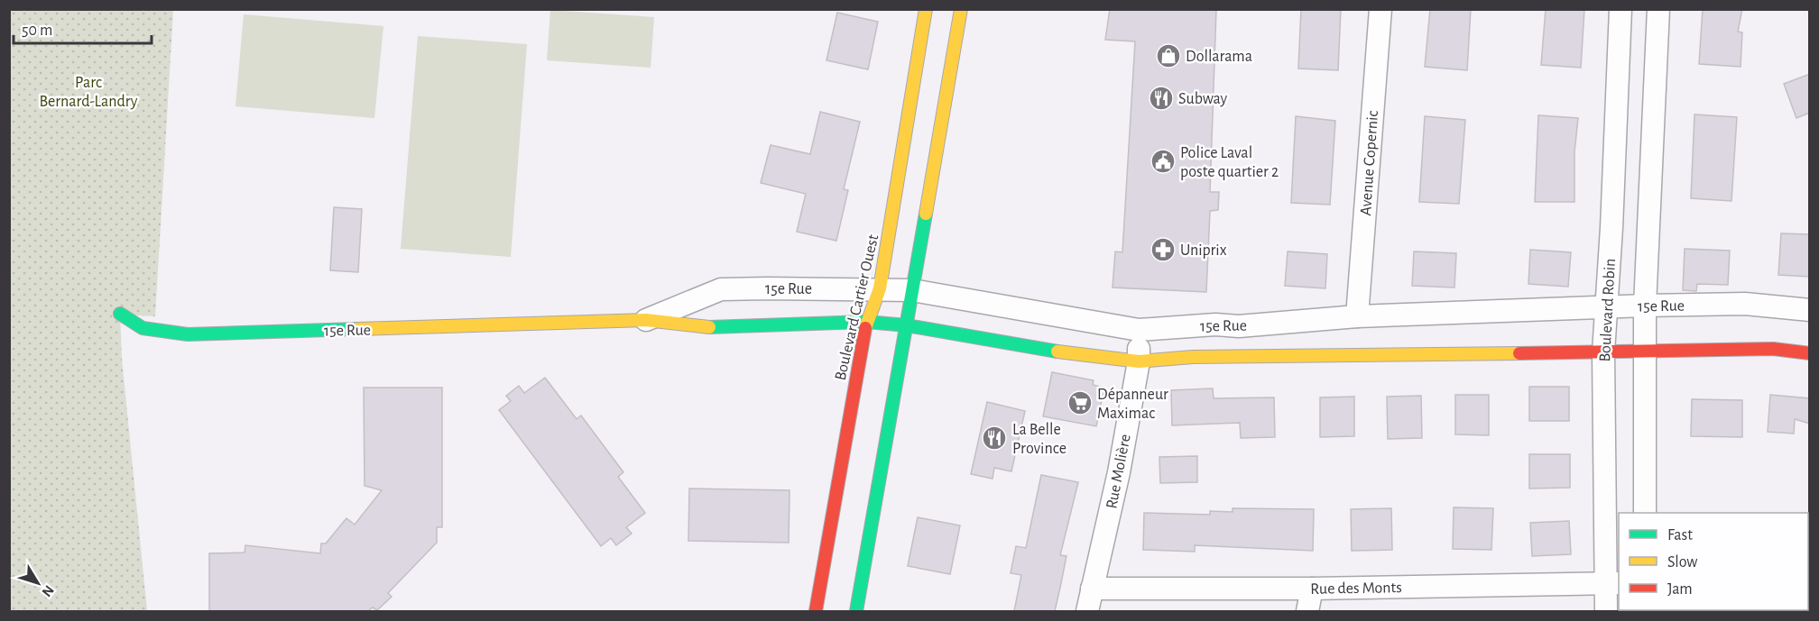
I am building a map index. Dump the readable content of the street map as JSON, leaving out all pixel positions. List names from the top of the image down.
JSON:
{
  "streets": {
    "street": [
      "Avenue Copernic",
      "15e Rue",
      "Boulevard Cartier Ouest",
      "Boulevard Robin",
      "Rue Molière",
      "Rue des Monts"
    ]
  },
  "crossings": [
    ["Avenue Copernic", "15e Rue"],
    ["15e Rue", "Boulevard Cartier Ouest"],
    ["15e Rue", "Boulevard Robin"],
    ["15e Rue", "Rue Molière"],
    ["Boulevard Robin", "Rue des Monts"],
    ["Rue Molière", "Rue des Monts"]
  ],
  "parks": ["Parc Bernard-Landry"],
  "places": {
    "shop": ["Dollarama"],
    "restaurant": ["Subway", "La Belle Province"],
    "public building": ["Police Laval poste quartier 2"],
    "pharmacy": ["Uniprix"],
    "supermarket": ["Dépanneur Maximac"]
  },
  "legend": ["Fast", "Slow", "Jam"],
  "scale_bar": "50 m",
  "north": "bottom right"
}
